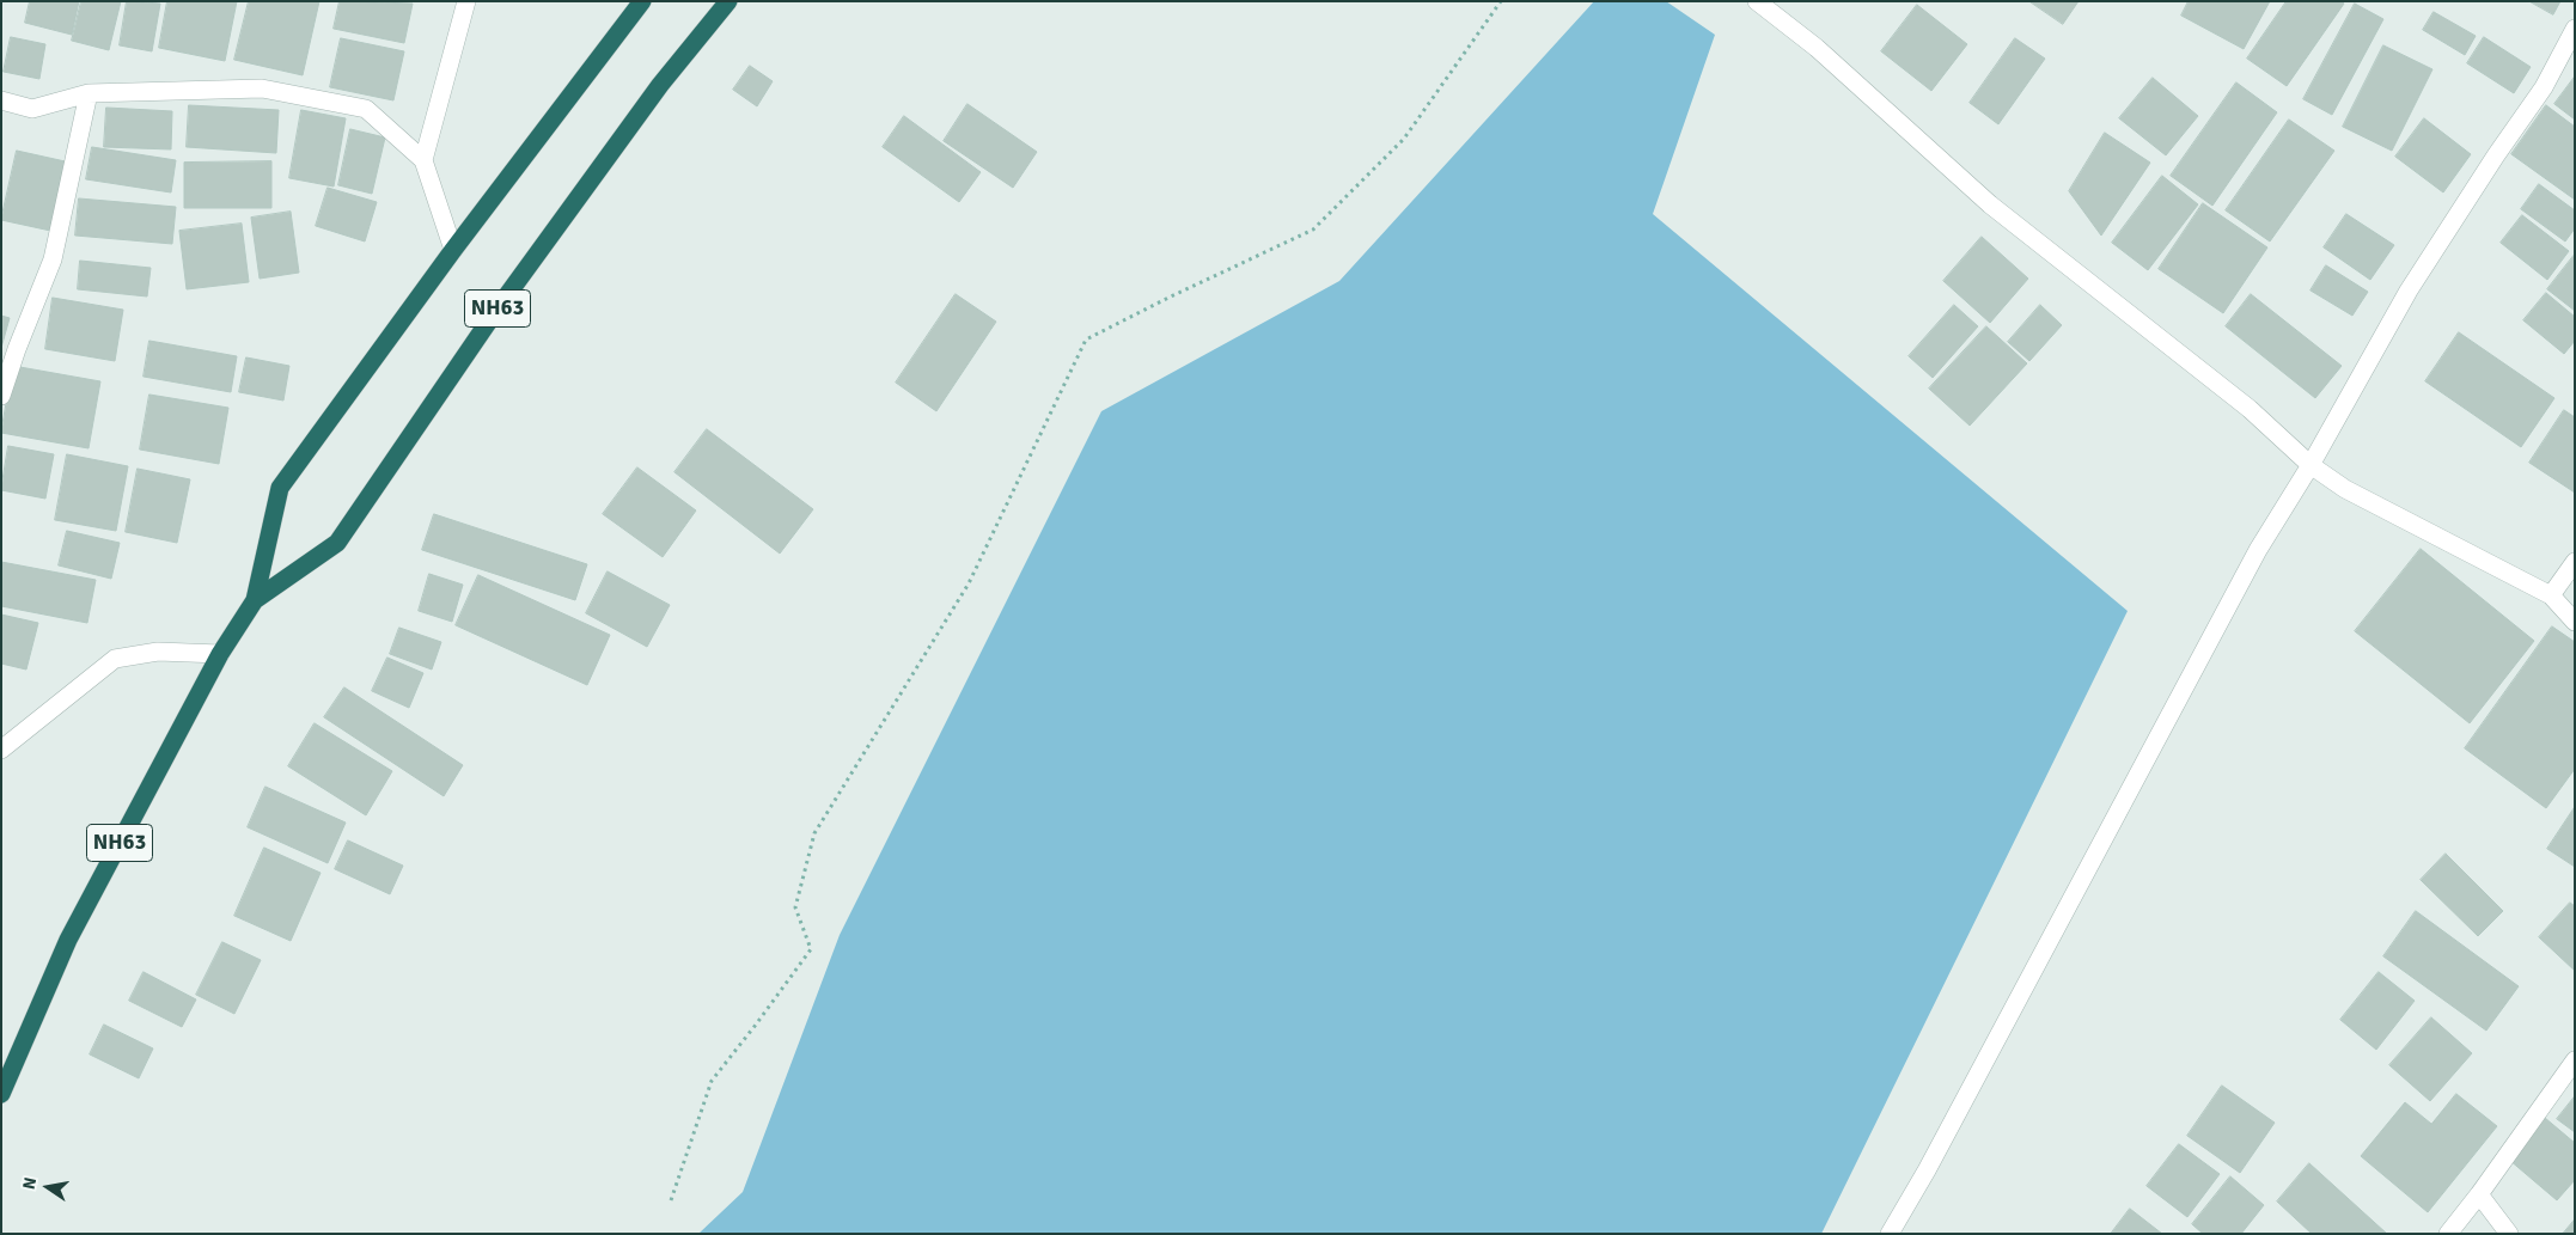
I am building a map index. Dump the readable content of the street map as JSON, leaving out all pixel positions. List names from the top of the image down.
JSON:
{
  "streets": {
    "highway": ["NH63"]
  },
  "north": "left"
}
